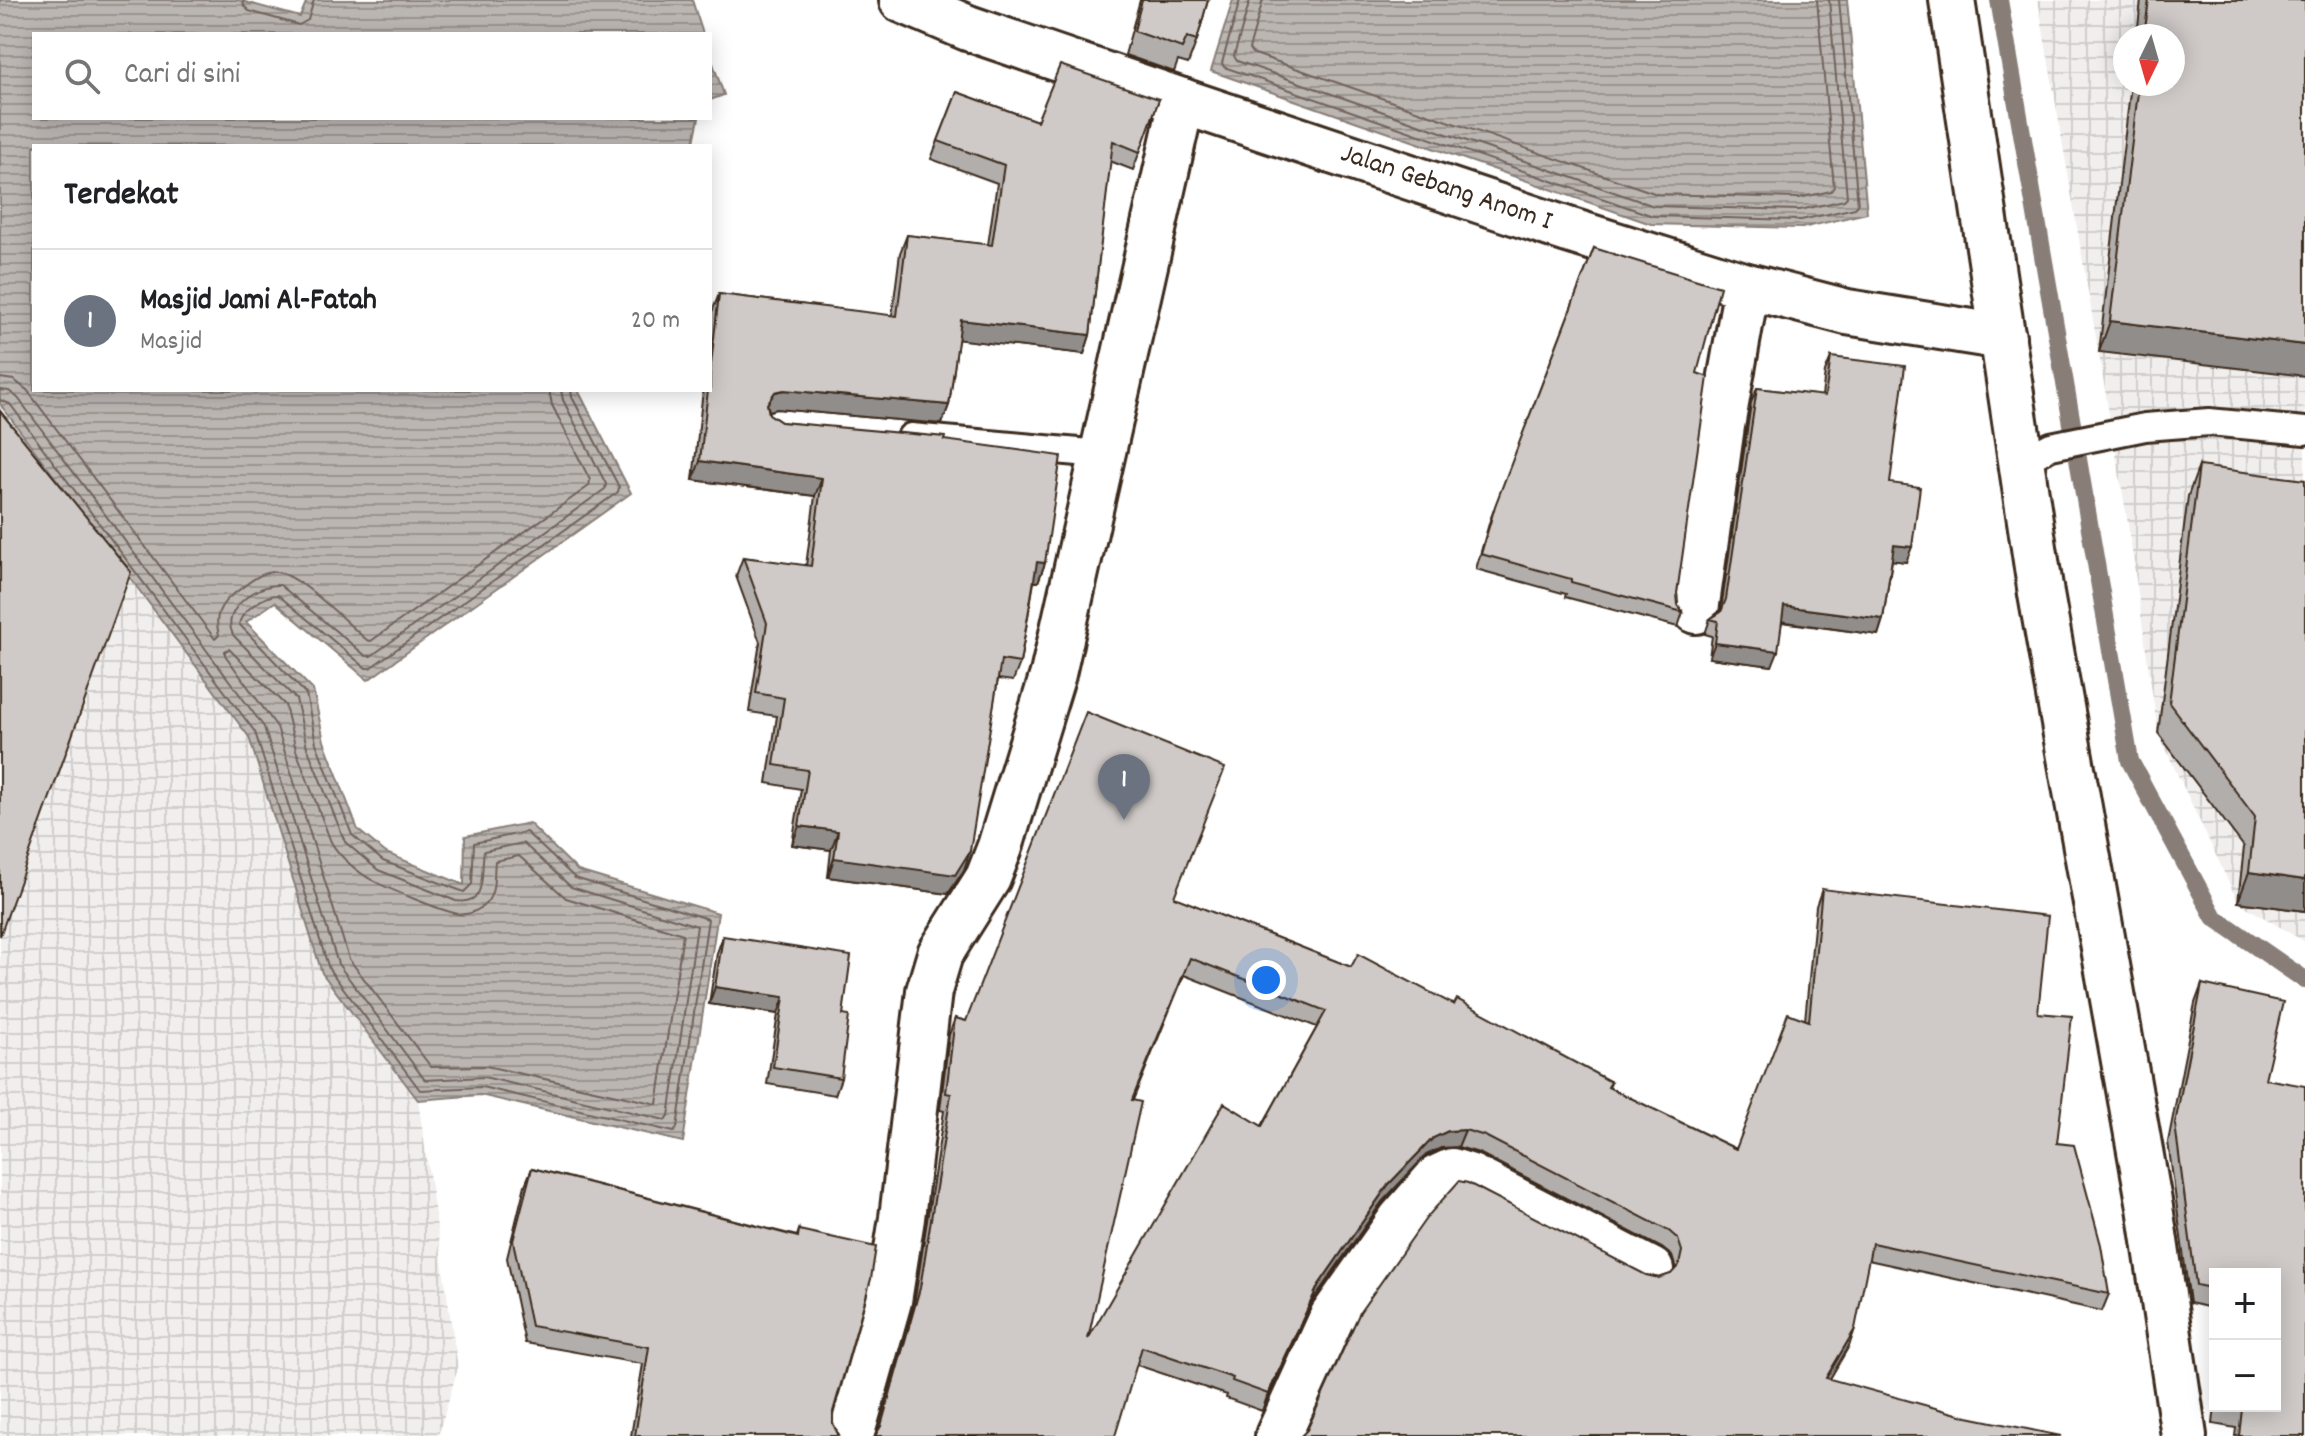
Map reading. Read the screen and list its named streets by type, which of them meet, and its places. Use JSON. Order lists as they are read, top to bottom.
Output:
{
  "streets": {
    "street": ["Jalan Gebang Anom I"]
  },
  "north": "bottom",
  "page": {
    "search": "Cari di sini",
    "heading": "Terdekat",
    "list": [
      {
        "mark": "1",
        "name": "Masjid Jami Al-Fatah",
        "note": "Masjid",
        "value": "20 m"
      }
    ],
    "pins": "1",
    "map_buttons": ["+", "−"]
  }
}
